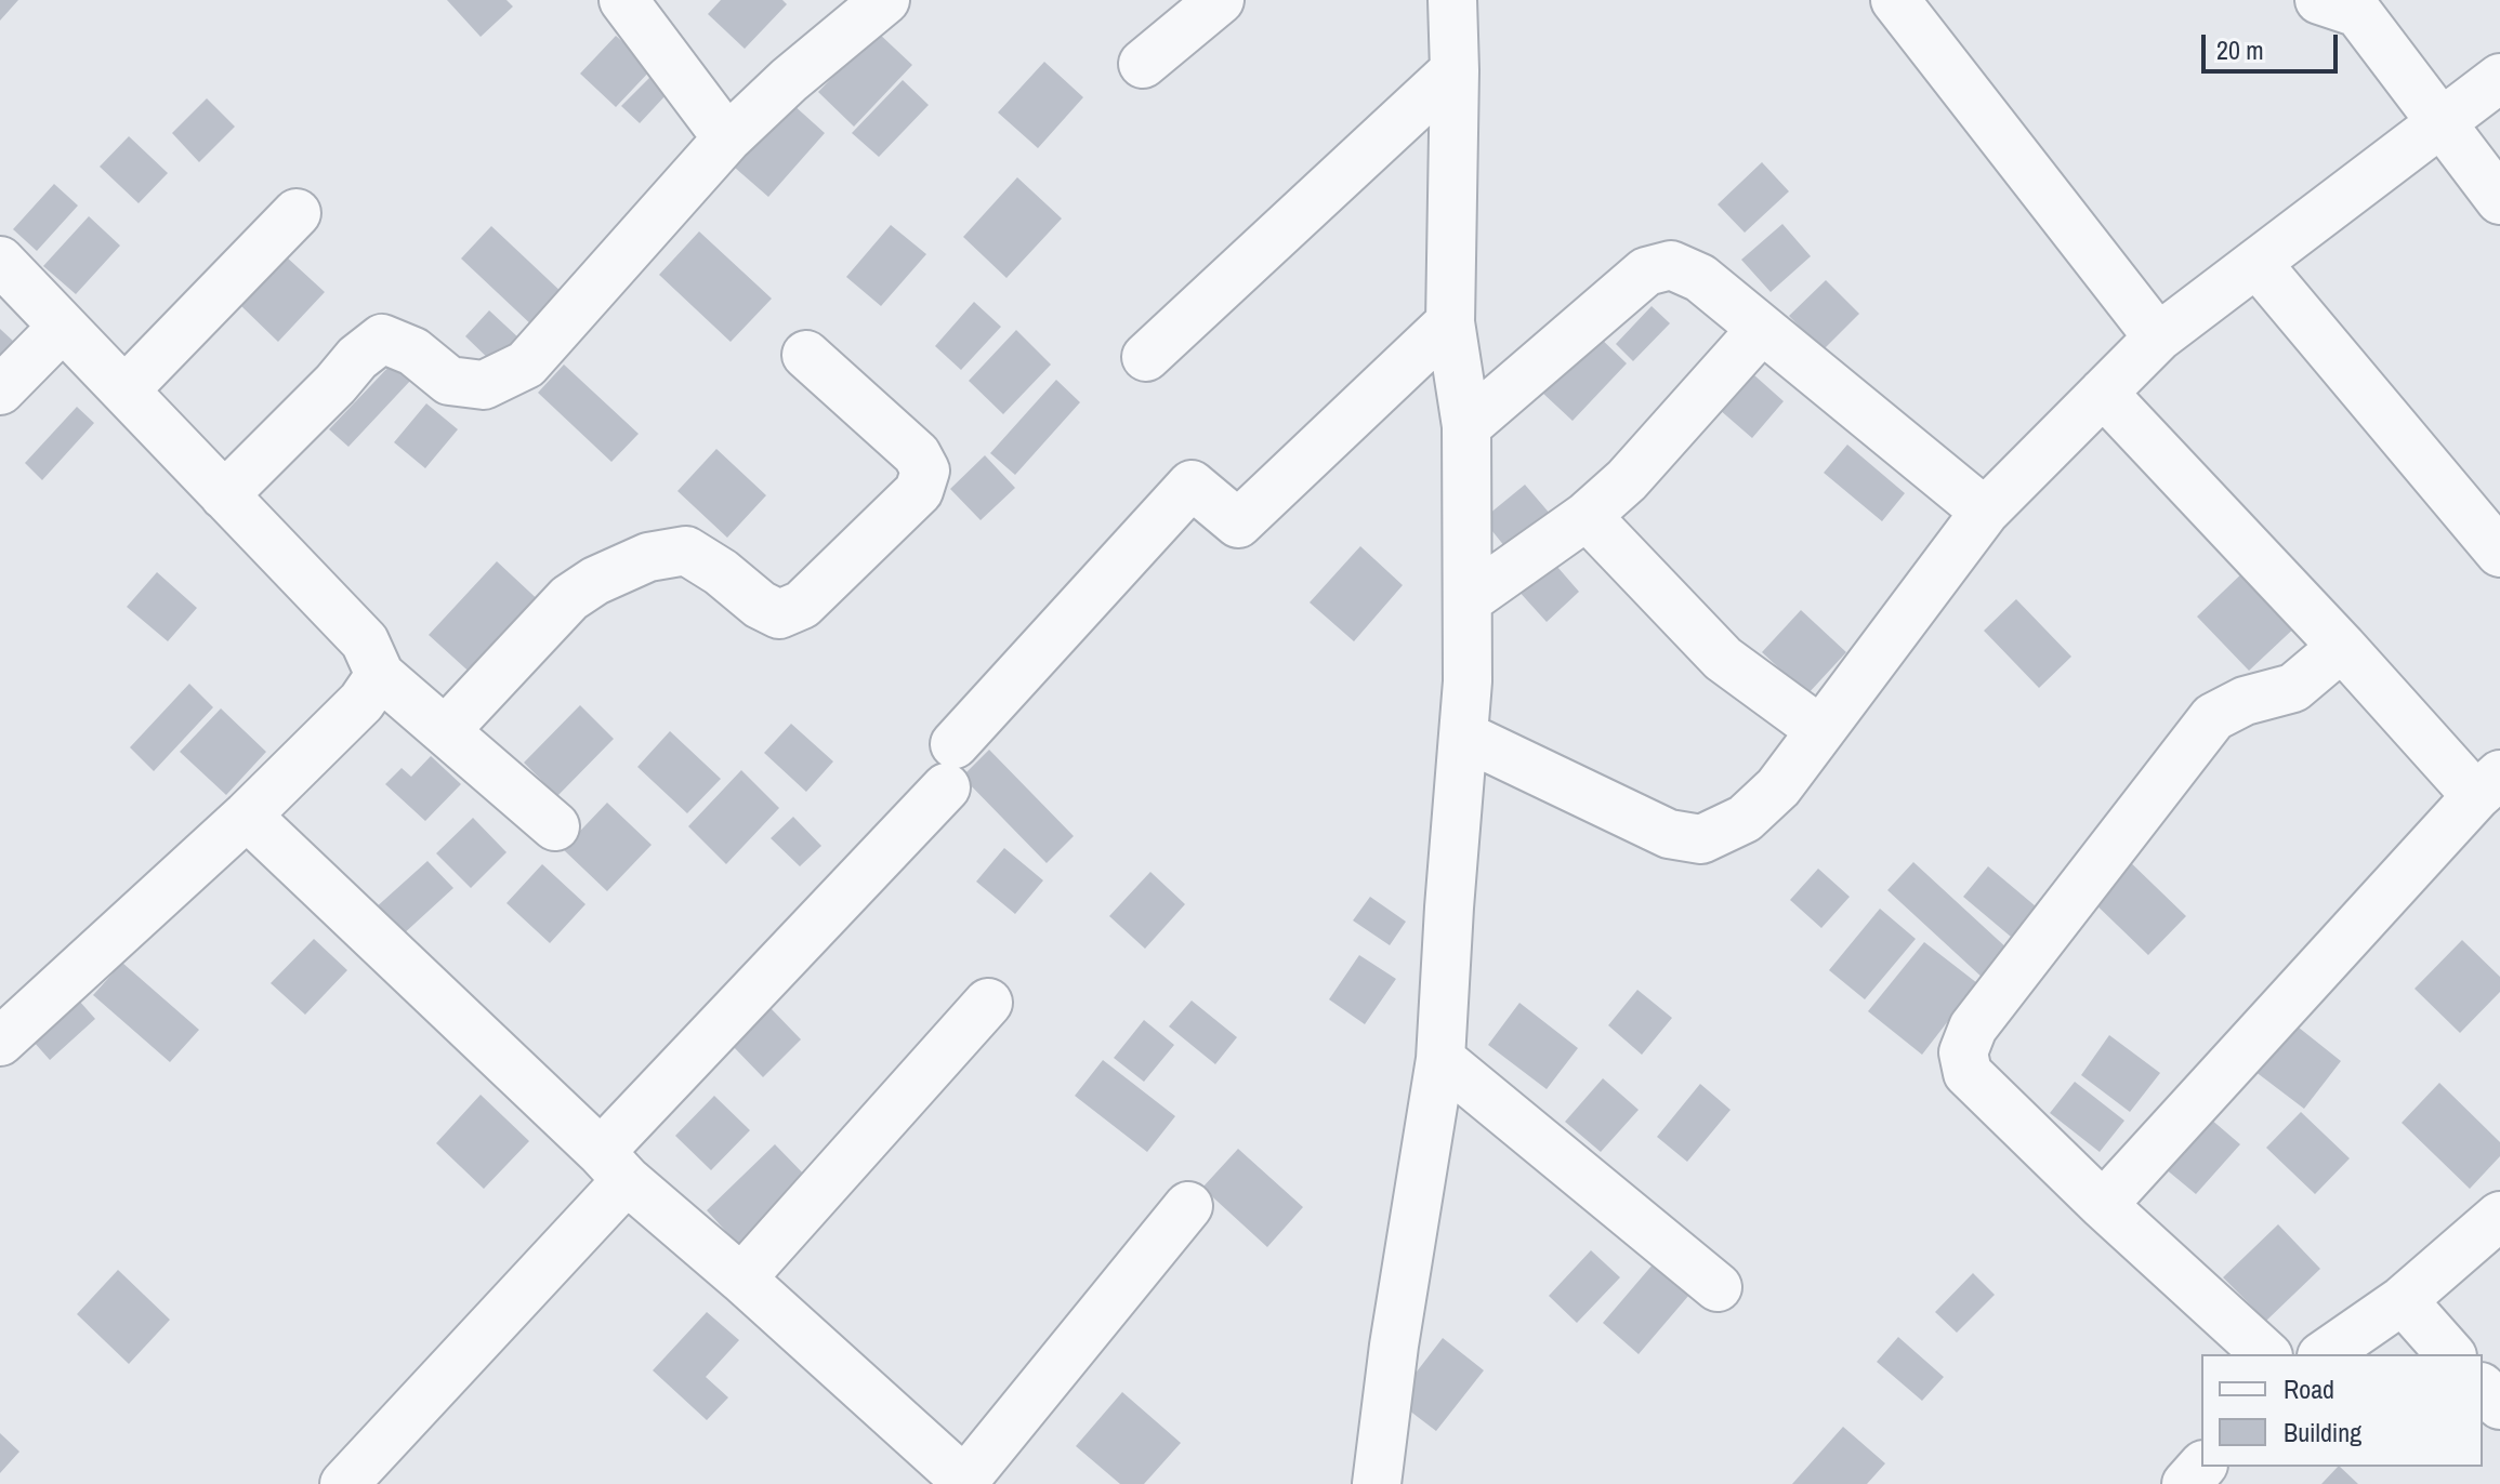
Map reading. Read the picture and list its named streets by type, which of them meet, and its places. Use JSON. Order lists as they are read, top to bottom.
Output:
{
  "legend": ["Road", "Building"],
  "scale_bar": "20 m"
}
